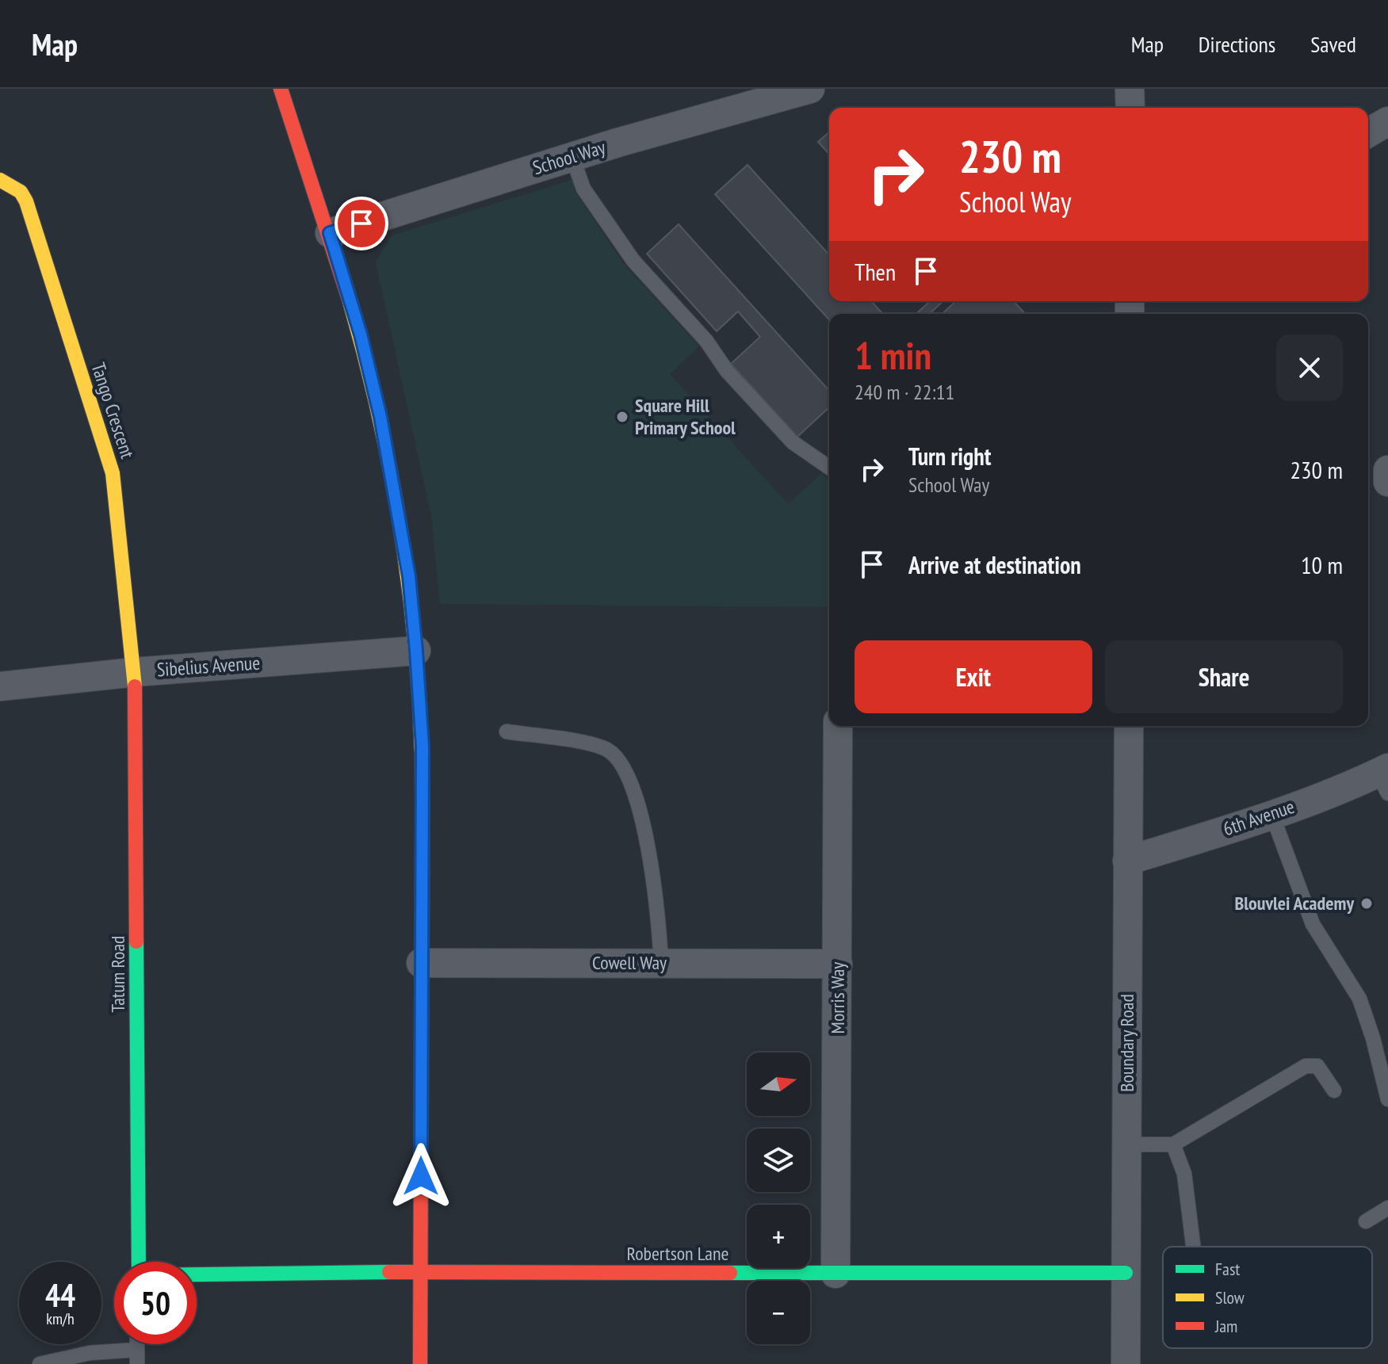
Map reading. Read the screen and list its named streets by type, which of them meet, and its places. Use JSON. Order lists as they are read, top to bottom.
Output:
{
  "streets": {
    "street": [
      "School Way",
      "Tango Crescent",
      "Sibelius Avenue",
      "6th Avenue",
      "Cowell Way",
      "Tatum Road",
      "Morris Way",
      "Boundary Road",
      "Robertson Lane"
    ]
  },
  "crossings": [
    ["Tango Crescent", "Sibelius Avenue"],
    ["Tango Crescent", "Tatum Road"],
    ["Sibelius Avenue", "Tatum Road"],
    ["6th Avenue", "Boundary Road"],
    ["Cowell Way", "Morris Way"],
    ["Tatum Road", "Robertson Lane"],
    ["Morris Way", "Robertson Lane"],
    ["Boundary Road", "Robertson Lane"]
  ],
  "places": ["Square Hill Primary School", "Blouvlei Academy"],
  "legend": ["Fast", "Slow", "Jam"],
  "north": "right",
  "page": {
    "header": "Map",
    "nav": ["Map", "Directions", "Saved"],
    "turn": ["230 m", "School Way"],
    "then": "Then",
    "heading": ["1 min", "240 m · 22:11"],
    "list": [
      {
        "name": "Turn right",
        "note": "School Way",
        "value": "230 m"
      },
      {
        "name": "Arrive at destination",
        "value": "10 m"
      }
    ],
    "buttons": ["Exit", "Share"],
    "map_buttons": ["+", "−"],
    "speed": "44 km/h",
    "limit": "50"
  }
}
